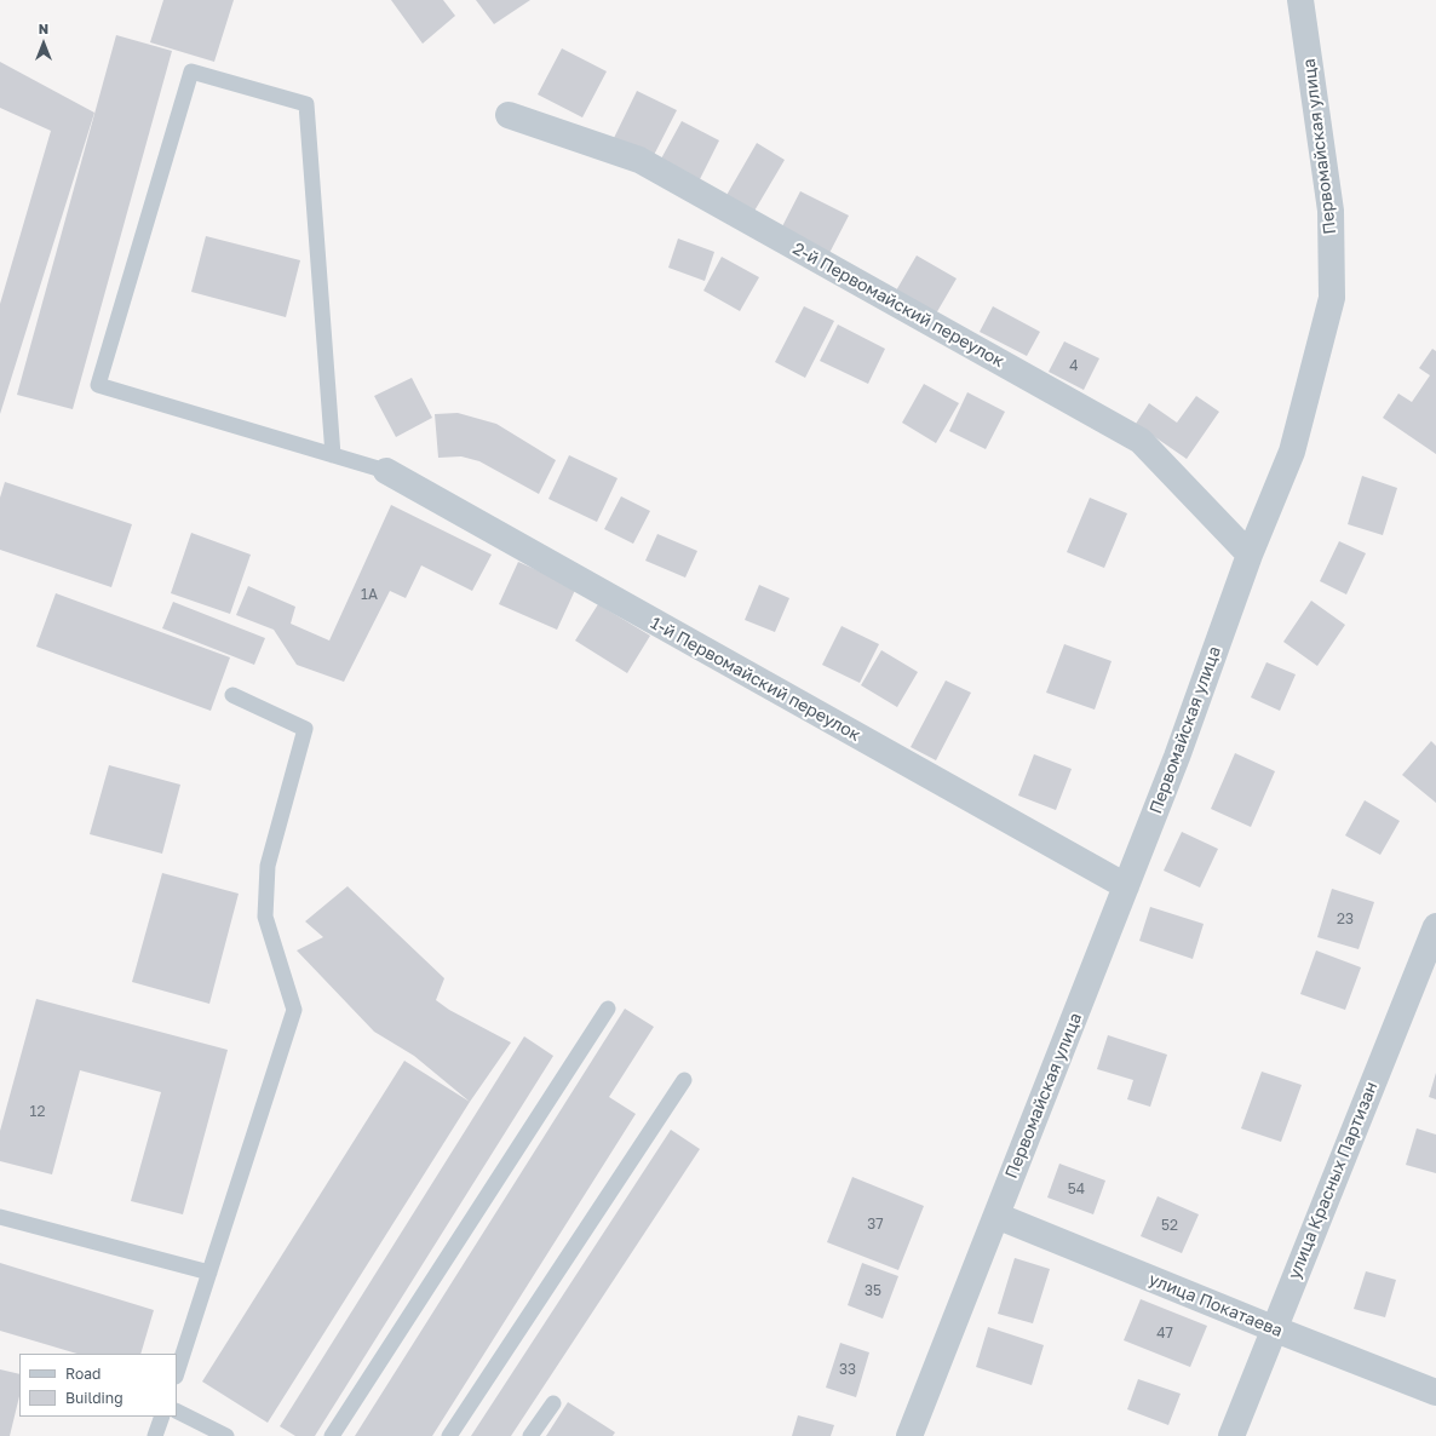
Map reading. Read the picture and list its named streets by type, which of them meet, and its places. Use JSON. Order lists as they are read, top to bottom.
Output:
{
  "streets": {
    "street": [
      "Первомайская улица",
      "2-й Первомайский переулок",
      "1-й Первомайский переулок",
      "улица Красных Партизан",
      "улица Покатаева"
    ]
  },
  "crossings": [
    ["Первомайская улица", "2-й Первомайский переулок"],
    ["Первомайская улица", "1-й Первомайский переулок"],
    ["Первомайская улица", "улица Покатаева"],
    ["улица Красных Партизан", "улица Покатаева"]
  ],
  "house_numbers": [
    "4",
    "1А",
    "23",
    "12",
    "54",
    "37",
    "52",
    "35",
    "47",
    "33"
  ],
  "legend": ["Road", "Building"],
  "north": "top"
}
